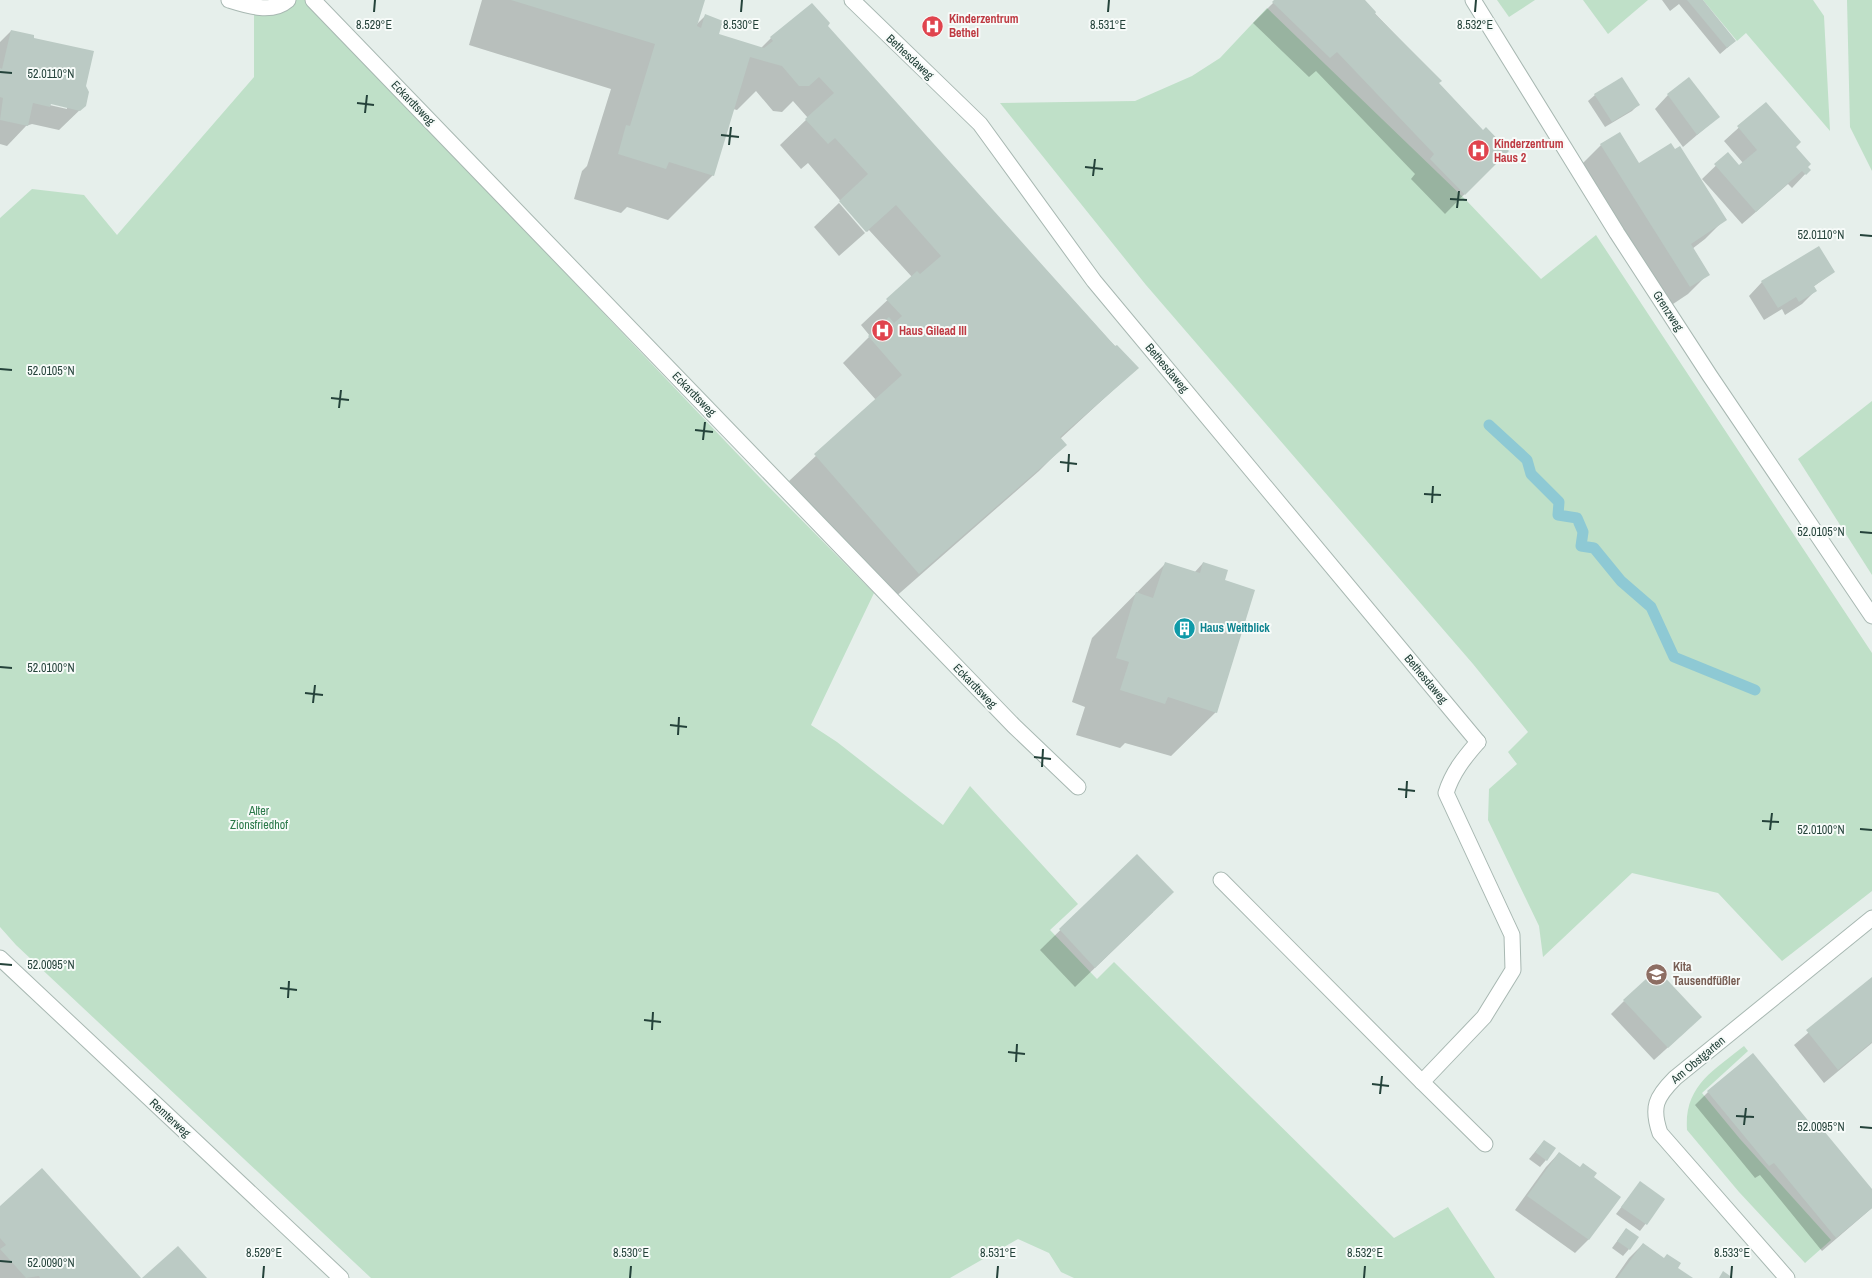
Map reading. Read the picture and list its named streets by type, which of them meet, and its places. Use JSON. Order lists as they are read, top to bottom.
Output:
{
  "streets": {
    "street": [
      "Bethesdaweg",
      "Eckardtsweg",
      "Grenzweg",
      "Am Obstgarten",
      "Remterweg"
    ]
  },
  "parks": ["Alter Zionsfriedhof"],
  "places": {
    "hospital": ["Kinderzentrum Bethel", "Kinderzentrum Haus 2", "Haus Gilead III"],
    "building": ["Haus Weitblick"],
    "school or university": ["Kita Tausendfüßler"]
  },
  "coordinates": [
    "8.529°E",
    "8.530°E",
    "8.531°E",
    "8.532°E",
    "52.0110°N",
    "52.0105°N",
    "52.0100°N",
    "52.0095°N",
    "8.533°E",
    "52.0090°N"
  ]
}
